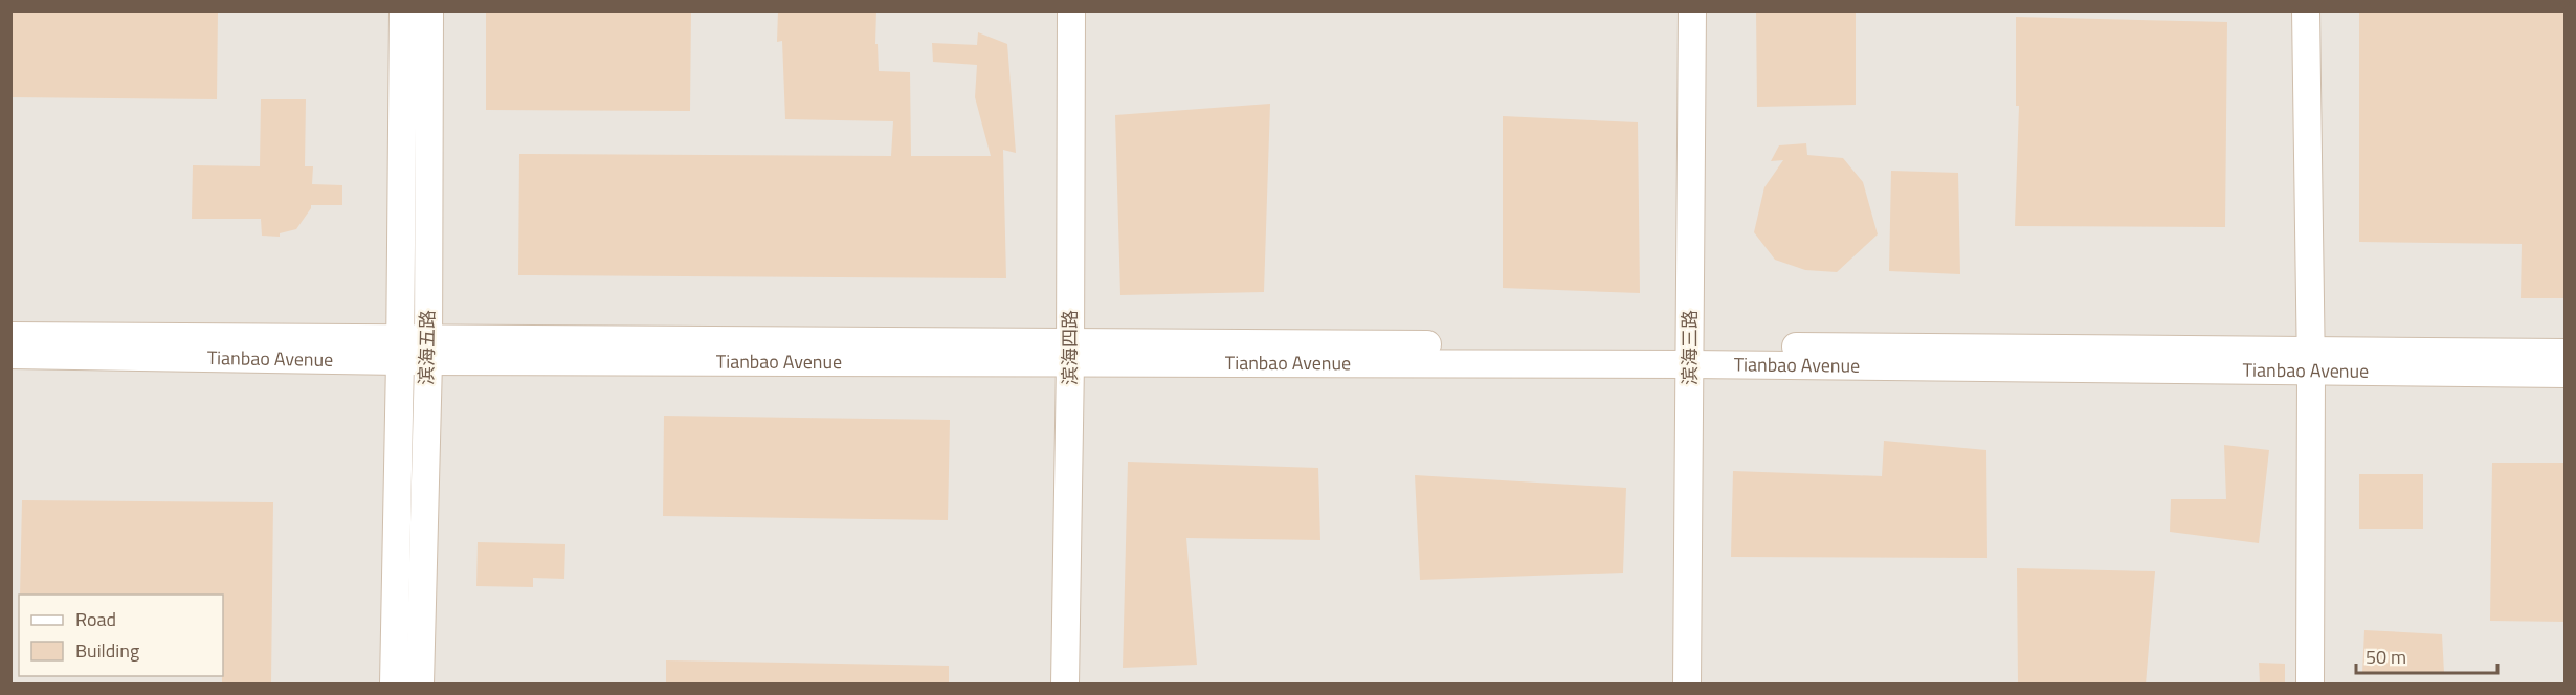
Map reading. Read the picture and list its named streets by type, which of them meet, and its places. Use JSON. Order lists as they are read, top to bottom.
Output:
{
  "streets": {
    "street": [
      "滨海五路",
      "滨海四路",
      "滨海三路",
      "Tianbao Avenue"
    ]
  },
  "crossings": [
    ["滨海五路", "Tianbao Avenue"],
    ["滨海四路", "Tianbao Avenue"],
    ["滨海三路", "Tianbao Avenue"]
  ],
  "legend": ["Road", "Building"],
  "scale_bar": "50 m"
}
